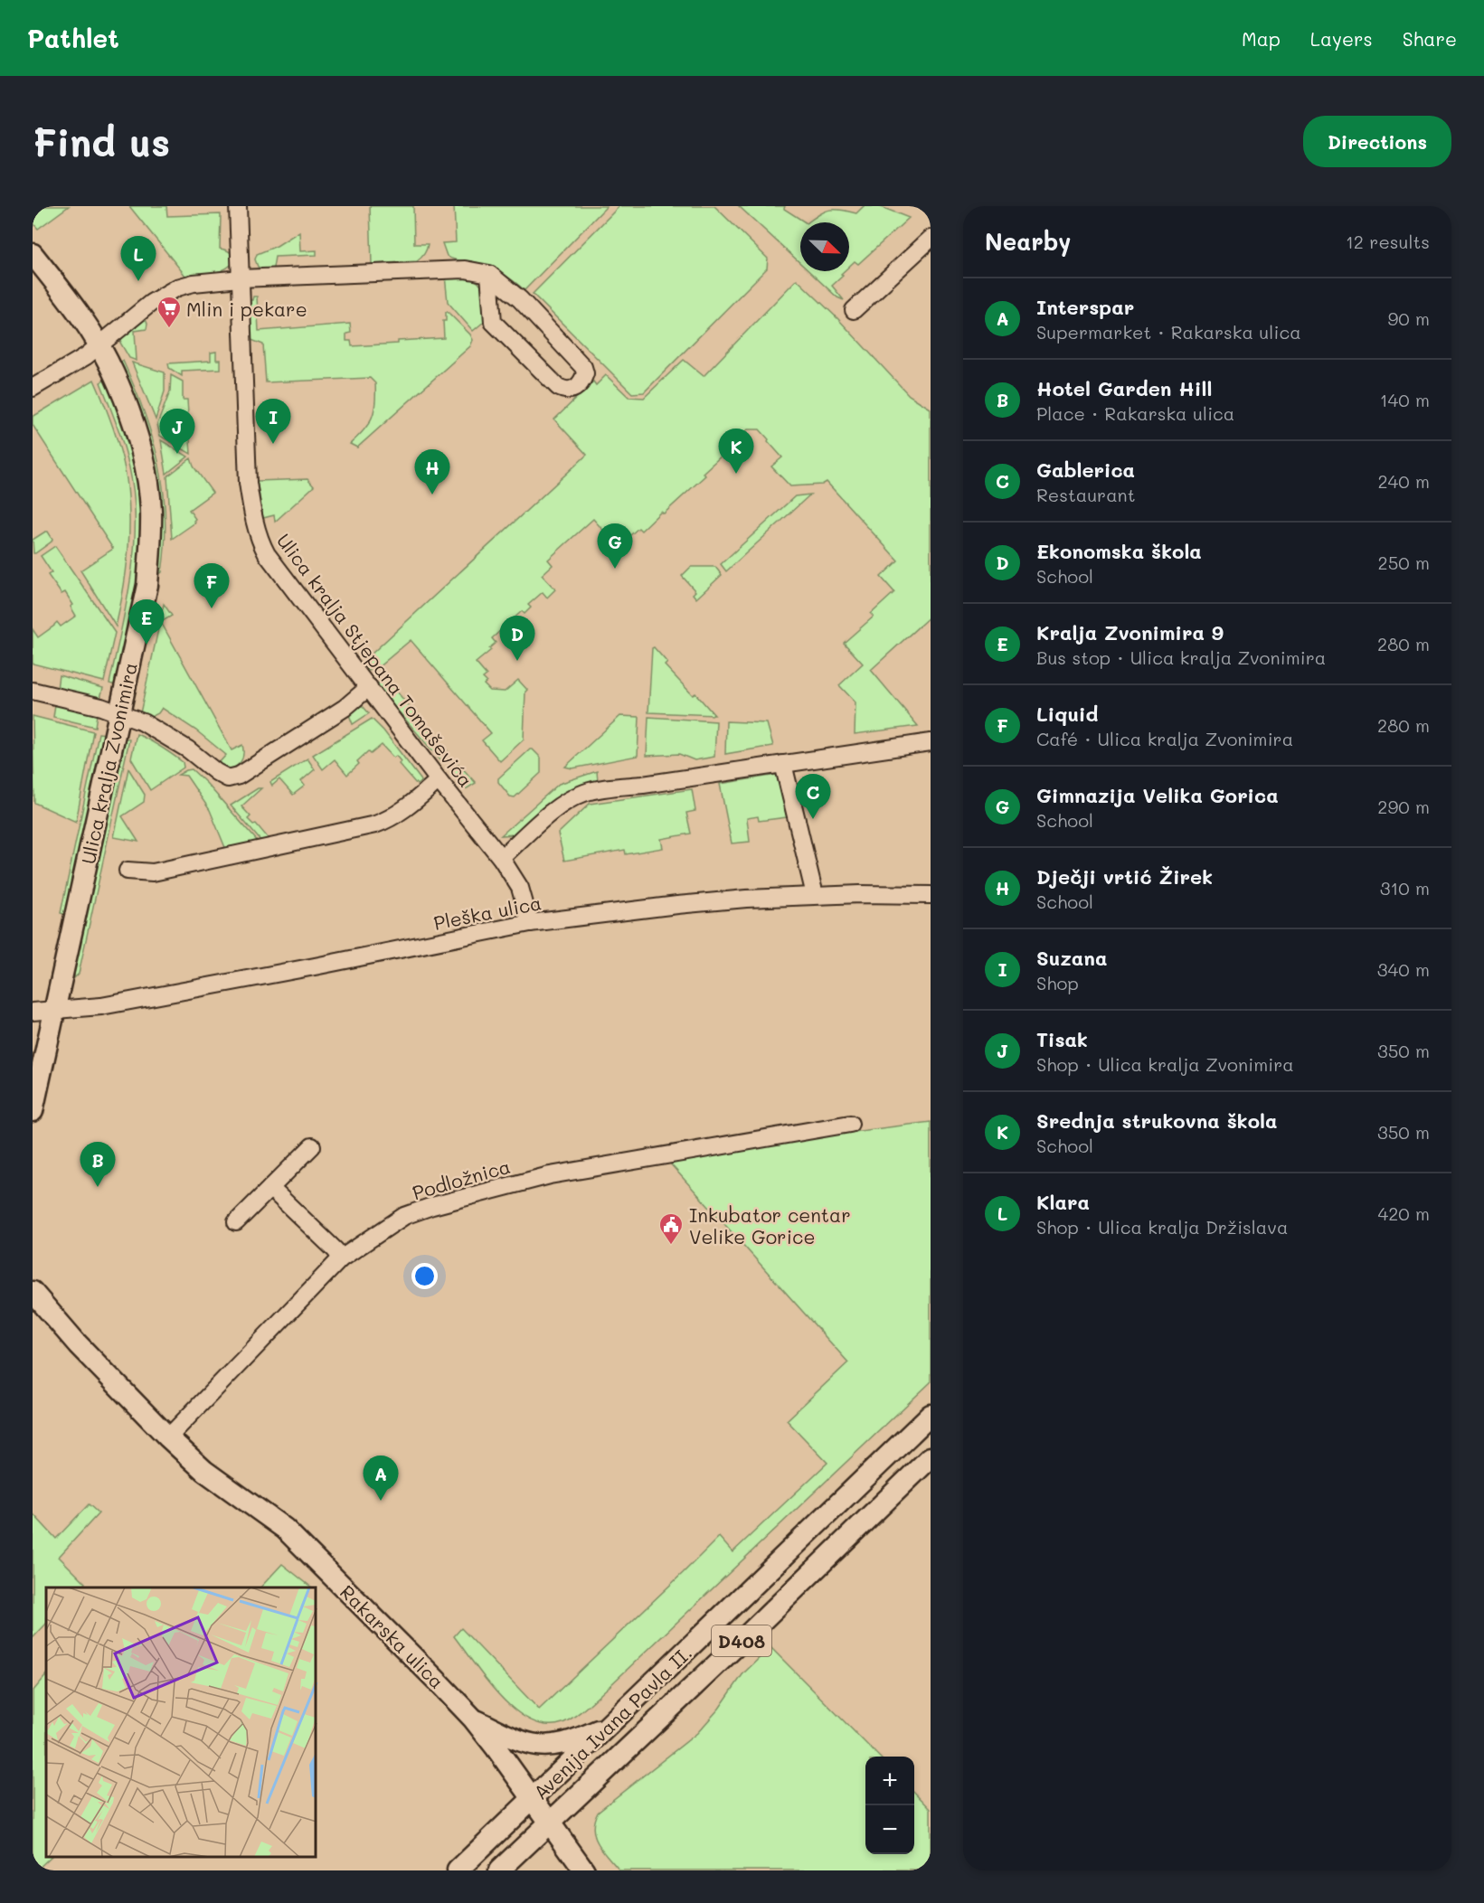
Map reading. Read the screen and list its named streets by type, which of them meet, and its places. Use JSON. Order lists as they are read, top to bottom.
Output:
{
  "streets": {
    "main road": [
      "Ulica kralja Zvonimira",
      "Rakarska ulica",
      "D408",
      "Avenija Ivana Pavla II."
    ],
    "street": ["Ulica kralja Stjepana Tomaševića", "Pleška ulica", "Podložnica"]
  },
  "crossings": [
    ["Ulica kralja Stjepana Tomaševića", "Pleška ulica"],
    ["Ulica kralja Zvonimira", "Pleška ulica"],
    ["Podložnica", "Rakarska ulica"],
    ["Rakarska ulica", "Avenija Ivana Pavla II."]
  ],
  "places": {
    "supermarket": ["Mlin i pekare"],
    "public building": ["Inkubator centar Velike Gorice"]
  },
  "north": "bottom right",
  "page": {
    "header": "Pathlet",
    "nav": ["Map", "Layers", "Share"],
    "buttons": "Directions",
    "title": "Find us",
    "heading": ["Nearby", "12 results"],
    "pins": [
      "L",
      "I",
      "J",
      "K",
      "H",
      "G",
      "F",
      "E",
      "D",
      "C",
      "B",
      "A"
    ],
    "list": [
      {
        "mark": "A",
        "name": "Interspar",
        "note": "Supermarket · Rakarska ulica",
        "value": "90 m"
      },
      {
        "mark": "B",
        "name": "Hotel Garden Hill",
        "note": "Place · Rakarska ulica",
        "value": "140 m"
      },
      {
        "mark": "C",
        "name": "Gablerica",
        "note": "Restaurant",
        "value": "240 m"
      },
      {
        "mark": "D",
        "name": "Ekonomska škola",
        "note": "School",
        "value": "250 m"
      },
      {
        "mark": "E",
        "name": "Kralja Zvonimira 9",
        "note": "Bus stop · Ulica kralja Zvonimira",
        "value": "280 m"
      },
      {
        "mark": "F",
        "name": "Liquid",
        "note": "Café · Ulica kralja Zvonimira",
        "value": "280 m"
      },
      {
        "mark": "G",
        "name": "Gimnazija Velika Gorica",
        "note": "School",
        "value": "290 m"
      },
      {
        "mark": "H",
        "name": "Dječji vrtić Žirek",
        "note": "School",
        "value": "310 m"
      },
      {
        "mark": "I",
        "name": "Suzana",
        "note": "Shop",
        "value": "340 m"
      },
      {
        "mark": "J",
        "name": "Tisak",
        "note": "Shop · Ulica kralja Zvonimira",
        "value": "350 m"
      },
      {
        "mark": "K",
        "name": "Srednja strukovna škola",
        "note": "School",
        "value": "350 m"
      },
      {
        "mark": "L",
        "name": "Klara",
        "note": "Shop · Ulica kralja Držislava",
        "value": "420 m"
      }
    ],
    "map_buttons": ["+", "−"]
  }
}
